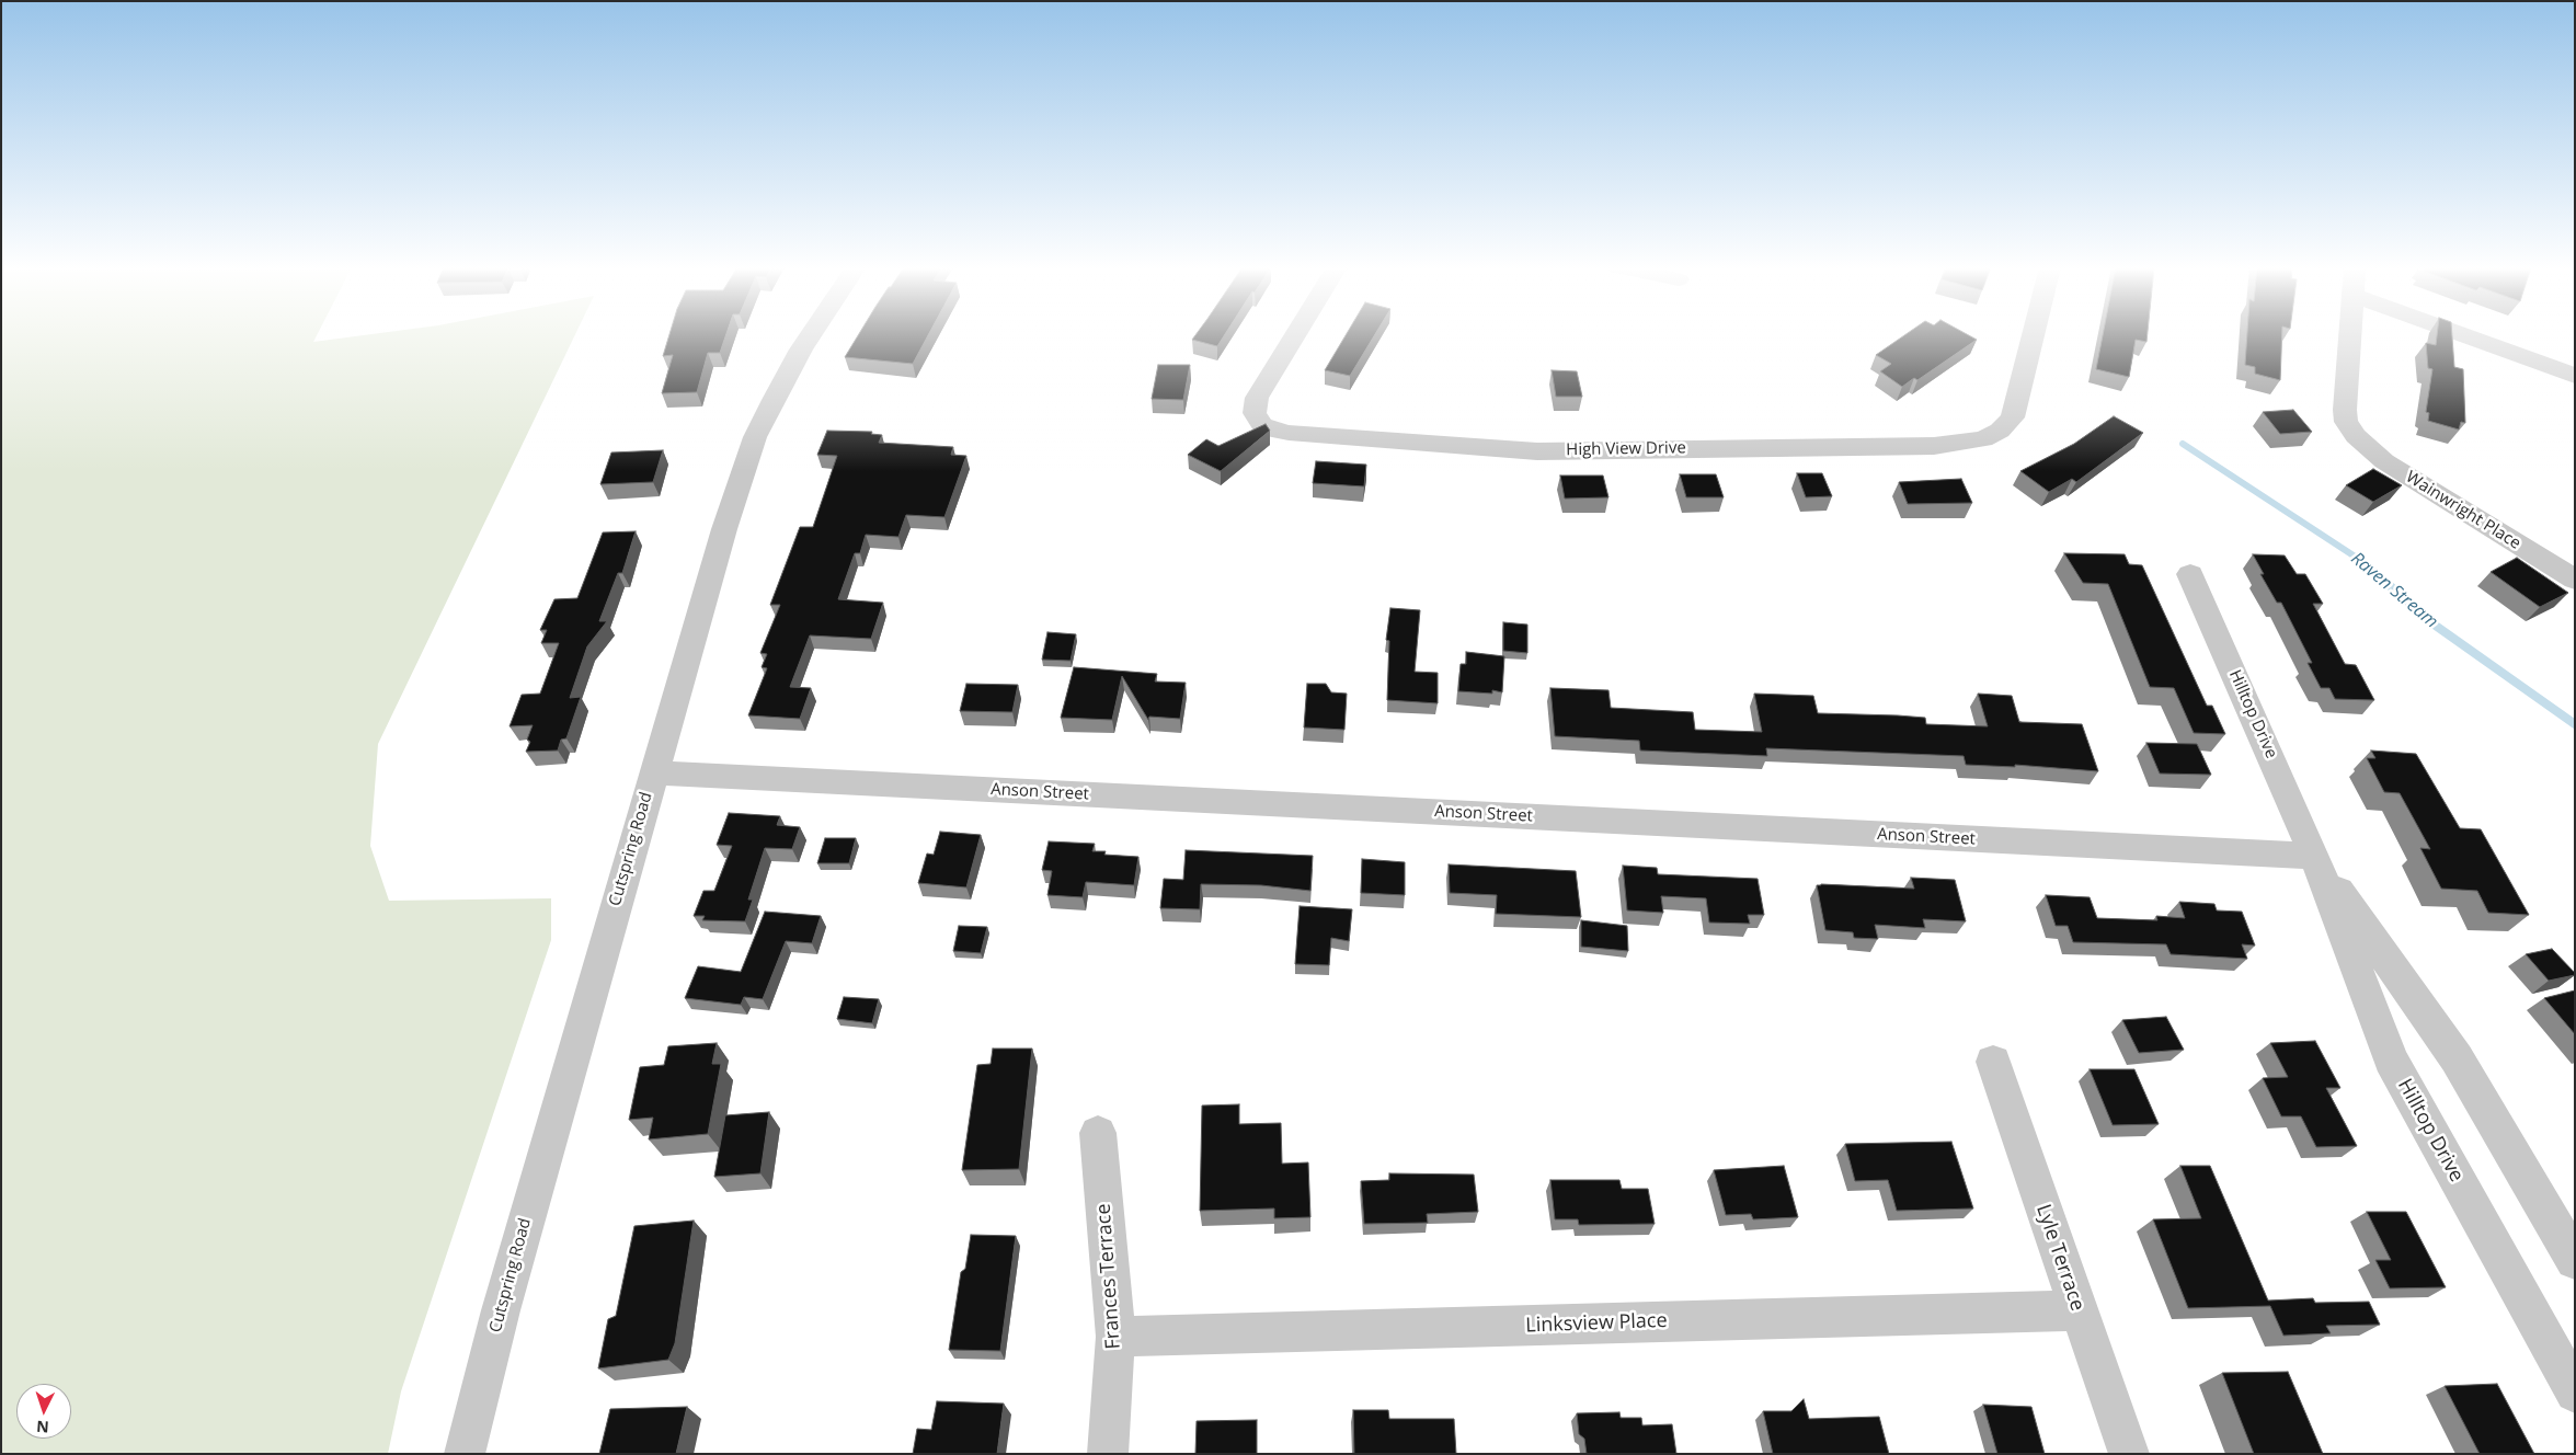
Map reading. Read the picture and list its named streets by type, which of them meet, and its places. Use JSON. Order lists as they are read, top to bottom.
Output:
{
  "streets": {
    "street": [
      "High View Drive",
      "Wainwright Place",
      "Hilltop Drive",
      "Anson Street",
      "Cutspring Road",
      "Lyle Terrace",
      "Frances Terrace",
      "Linksview Place"
    ]
  },
  "crossings": [
    ["Hilltop Drive", "Anson Street"],
    ["Anson Street", "Cutspring Road"],
    ["Lyle Terrace", "Linksview Place"],
    ["Frances Terrace", "Linksview Place"]
  ],
  "water": ["Raven Stream"],
  "north": "bottom"
}
